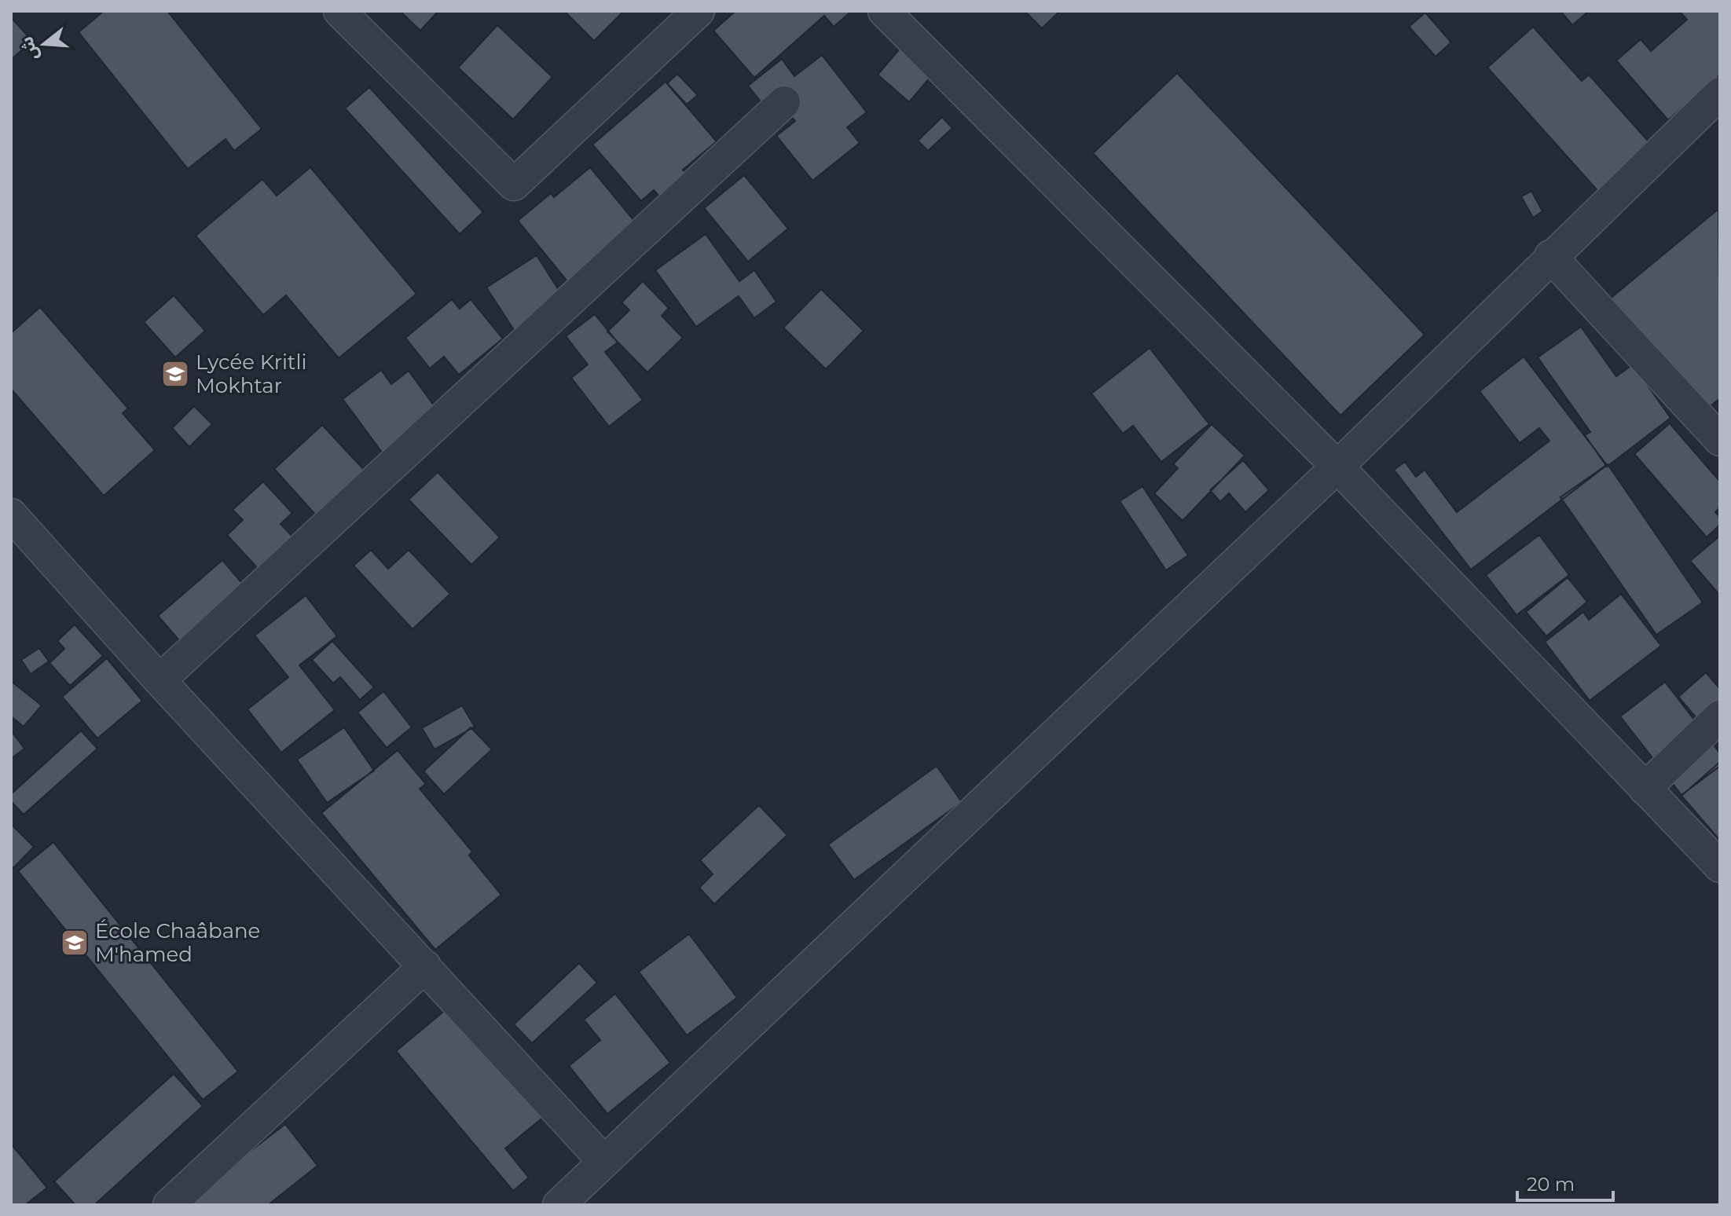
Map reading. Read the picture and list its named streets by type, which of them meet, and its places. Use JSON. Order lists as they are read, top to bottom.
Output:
{
  "places": {
    "school or university": ["Lycée Kritli Mokhtar", "École Chaâbane M'hamed"]
  },
  "scale_bar": "20 m",
  "north": "left"
}
